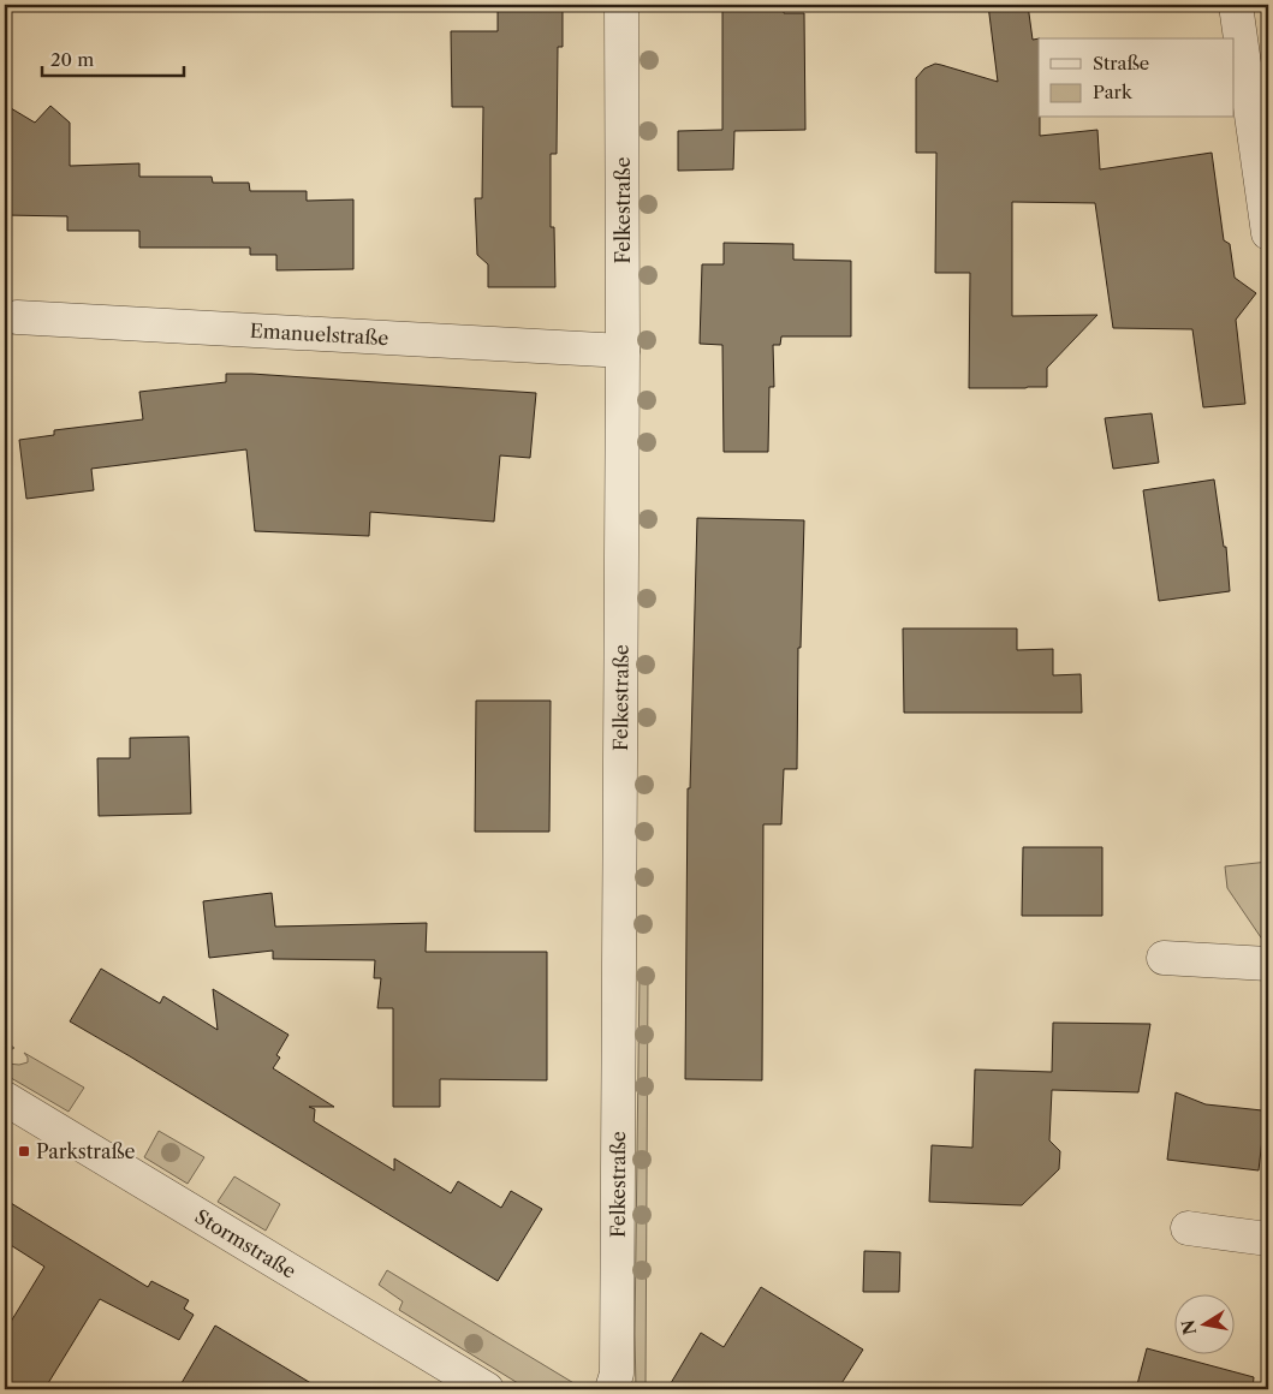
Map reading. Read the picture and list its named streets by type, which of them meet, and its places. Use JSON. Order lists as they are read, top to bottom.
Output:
{
  "streets": {
    "street": ["Felkestraße", "Emanuelstraße", "Stormstraße"]
  },
  "crossings": [
    ["Felkestraße", "Emanuelstraße"]
  ],
  "places": {
    "transit": ["Parkstraße"]
  },
  "legend": ["Straße", "Park"],
  "scale_bar": "20 m",
  "north": "left"
}
